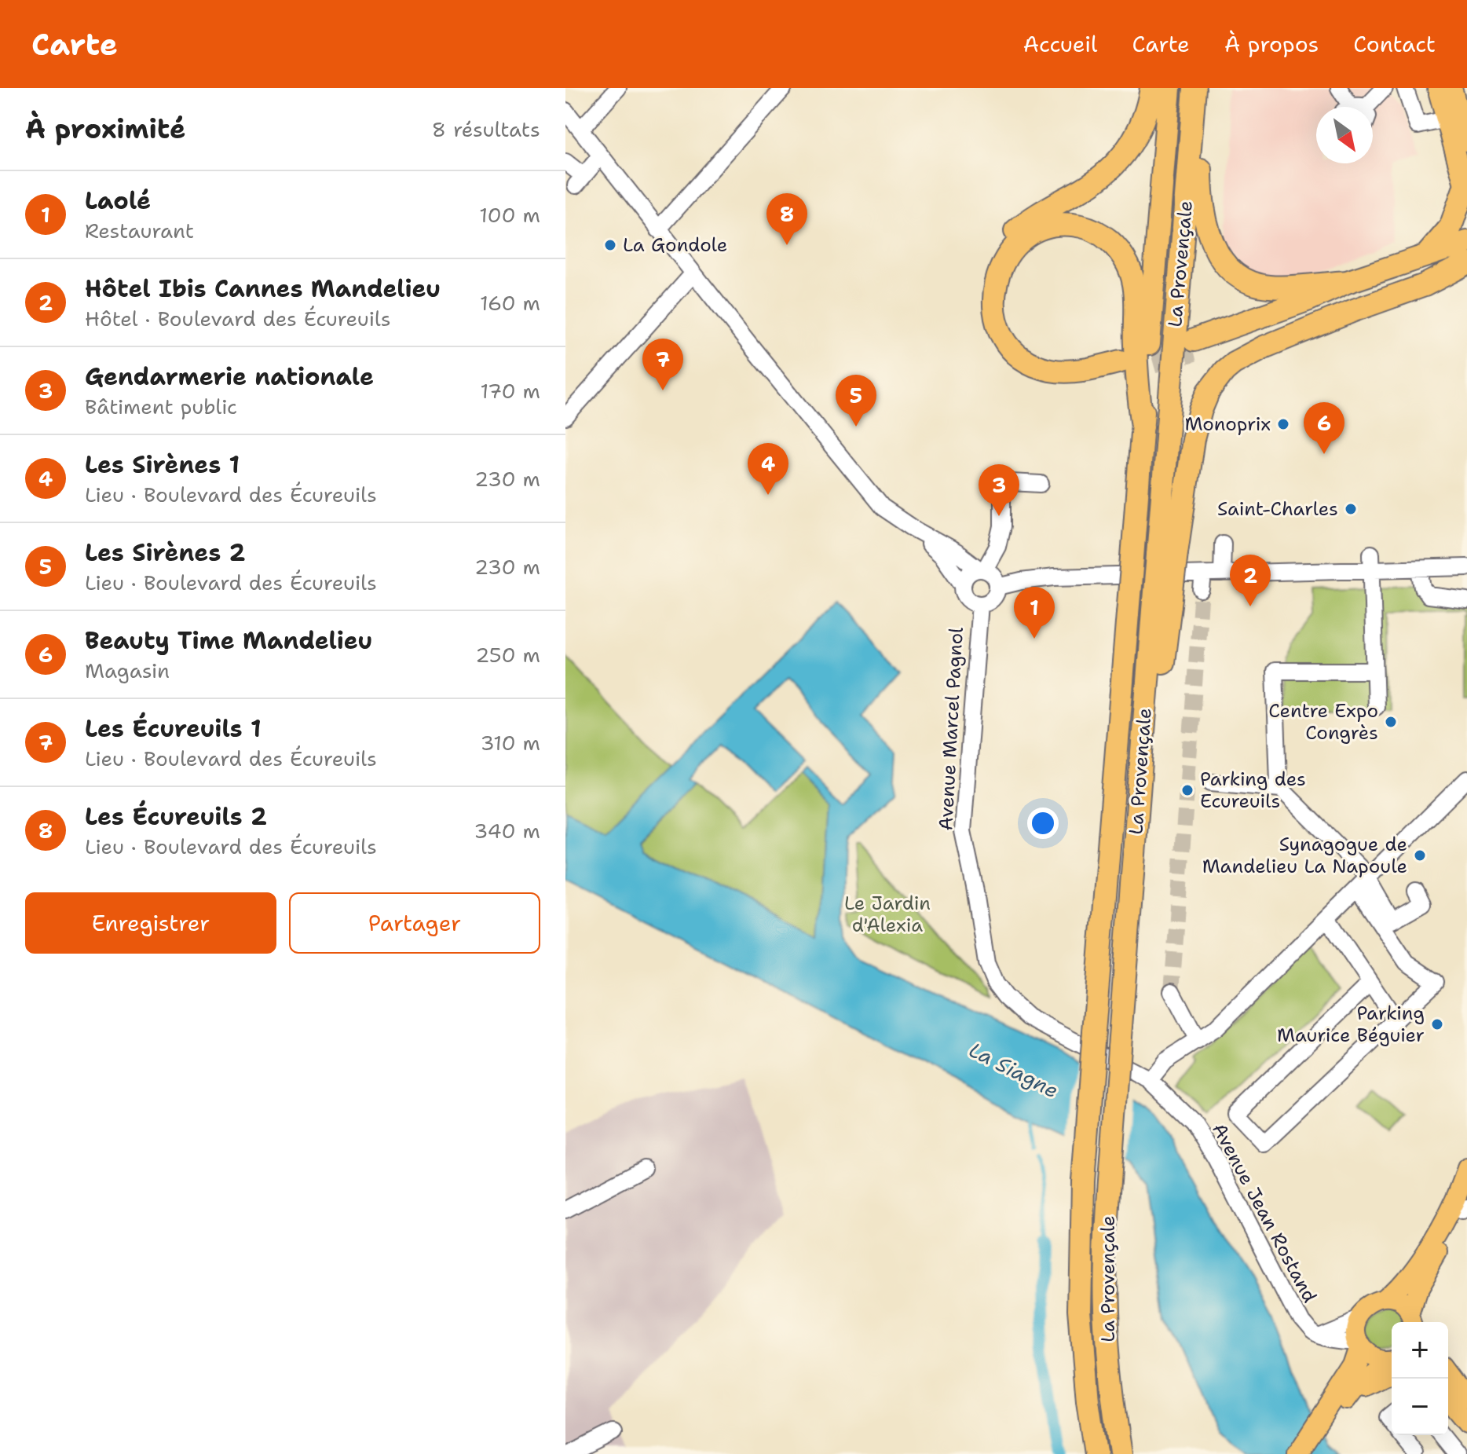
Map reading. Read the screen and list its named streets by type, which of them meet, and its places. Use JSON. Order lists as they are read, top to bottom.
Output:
{
  "streets": {
    "highway": ["La Provençale"],
    "street": ["Avenue Marcel Pagnol", "Avenue Jean Rostand"]
  },
  "crossings": [
    ["Avenue Marcel Pagnol", "Avenue Jean Rostand"]
  ],
  "water": ["La Siagne"],
  "parks": ["Le Jardin d'Alexia"],
  "places": [
    "La Gondole",
    "Monoprix",
    "Saint-Charles",
    "Centre Expo Congrès",
    "Parking des Ecureuils",
    "Synagogue de Mandelieu La Napoule",
    "Parking Maurice Béguier"
  ],
  "north": "bottom right",
  "page": {
    "header": "Carte",
    "nav": [
      "Accueil",
      "Carte",
      "À propos",
      "Contact"
    ],
    "heading": ["À proximité", "8 résultats"],
    "list": [
      {
        "mark": "1",
        "name": "Laolé",
        "note": "Restaurant",
        "value": "100 m"
      },
      {
        "mark": "2",
        "name": "Hôtel Ibis Cannes Mandelieu",
        "note": "Hôtel · Boulevard des Écureuils",
        "value": "160 m"
      },
      {
        "mark": "3",
        "name": "Gendarmerie nationale",
        "note": "Bâtiment public",
        "value": "170 m"
      },
      {
        "mark": "4",
        "name": "Les Sirènes 1",
        "note": "Lieu · Boulevard des Écureuils",
        "value": "230 m"
      },
      {
        "mark": "5",
        "name": "Les Sirènes 2",
        "note": "Lieu · Boulevard des Écureuils",
        "value": "230 m"
      },
      {
        "mark": "6",
        "name": "Beauty Time Mandelieu",
        "note": "Magasin",
        "value": "250 m"
      },
      {
        "mark": "7",
        "name": "Les Écureuils 1",
        "note": "Lieu · Boulevard des Écureuils",
        "value": "310 m"
      },
      {
        "mark": "8",
        "name": "Les Écureuils 2",
        "note": "Lieu · Boulevard des Écureuils",
        "value": "340 m"
      }
    ],
    "pins": [
      "8",
      "7",
      "5",
      "6",
      "4",
      "3",
      "2",
      "1"
    ],
    "buttons": ["Enregistrer", "Partager"],
    "map_buttons": ["+", "−"]
  }
}
